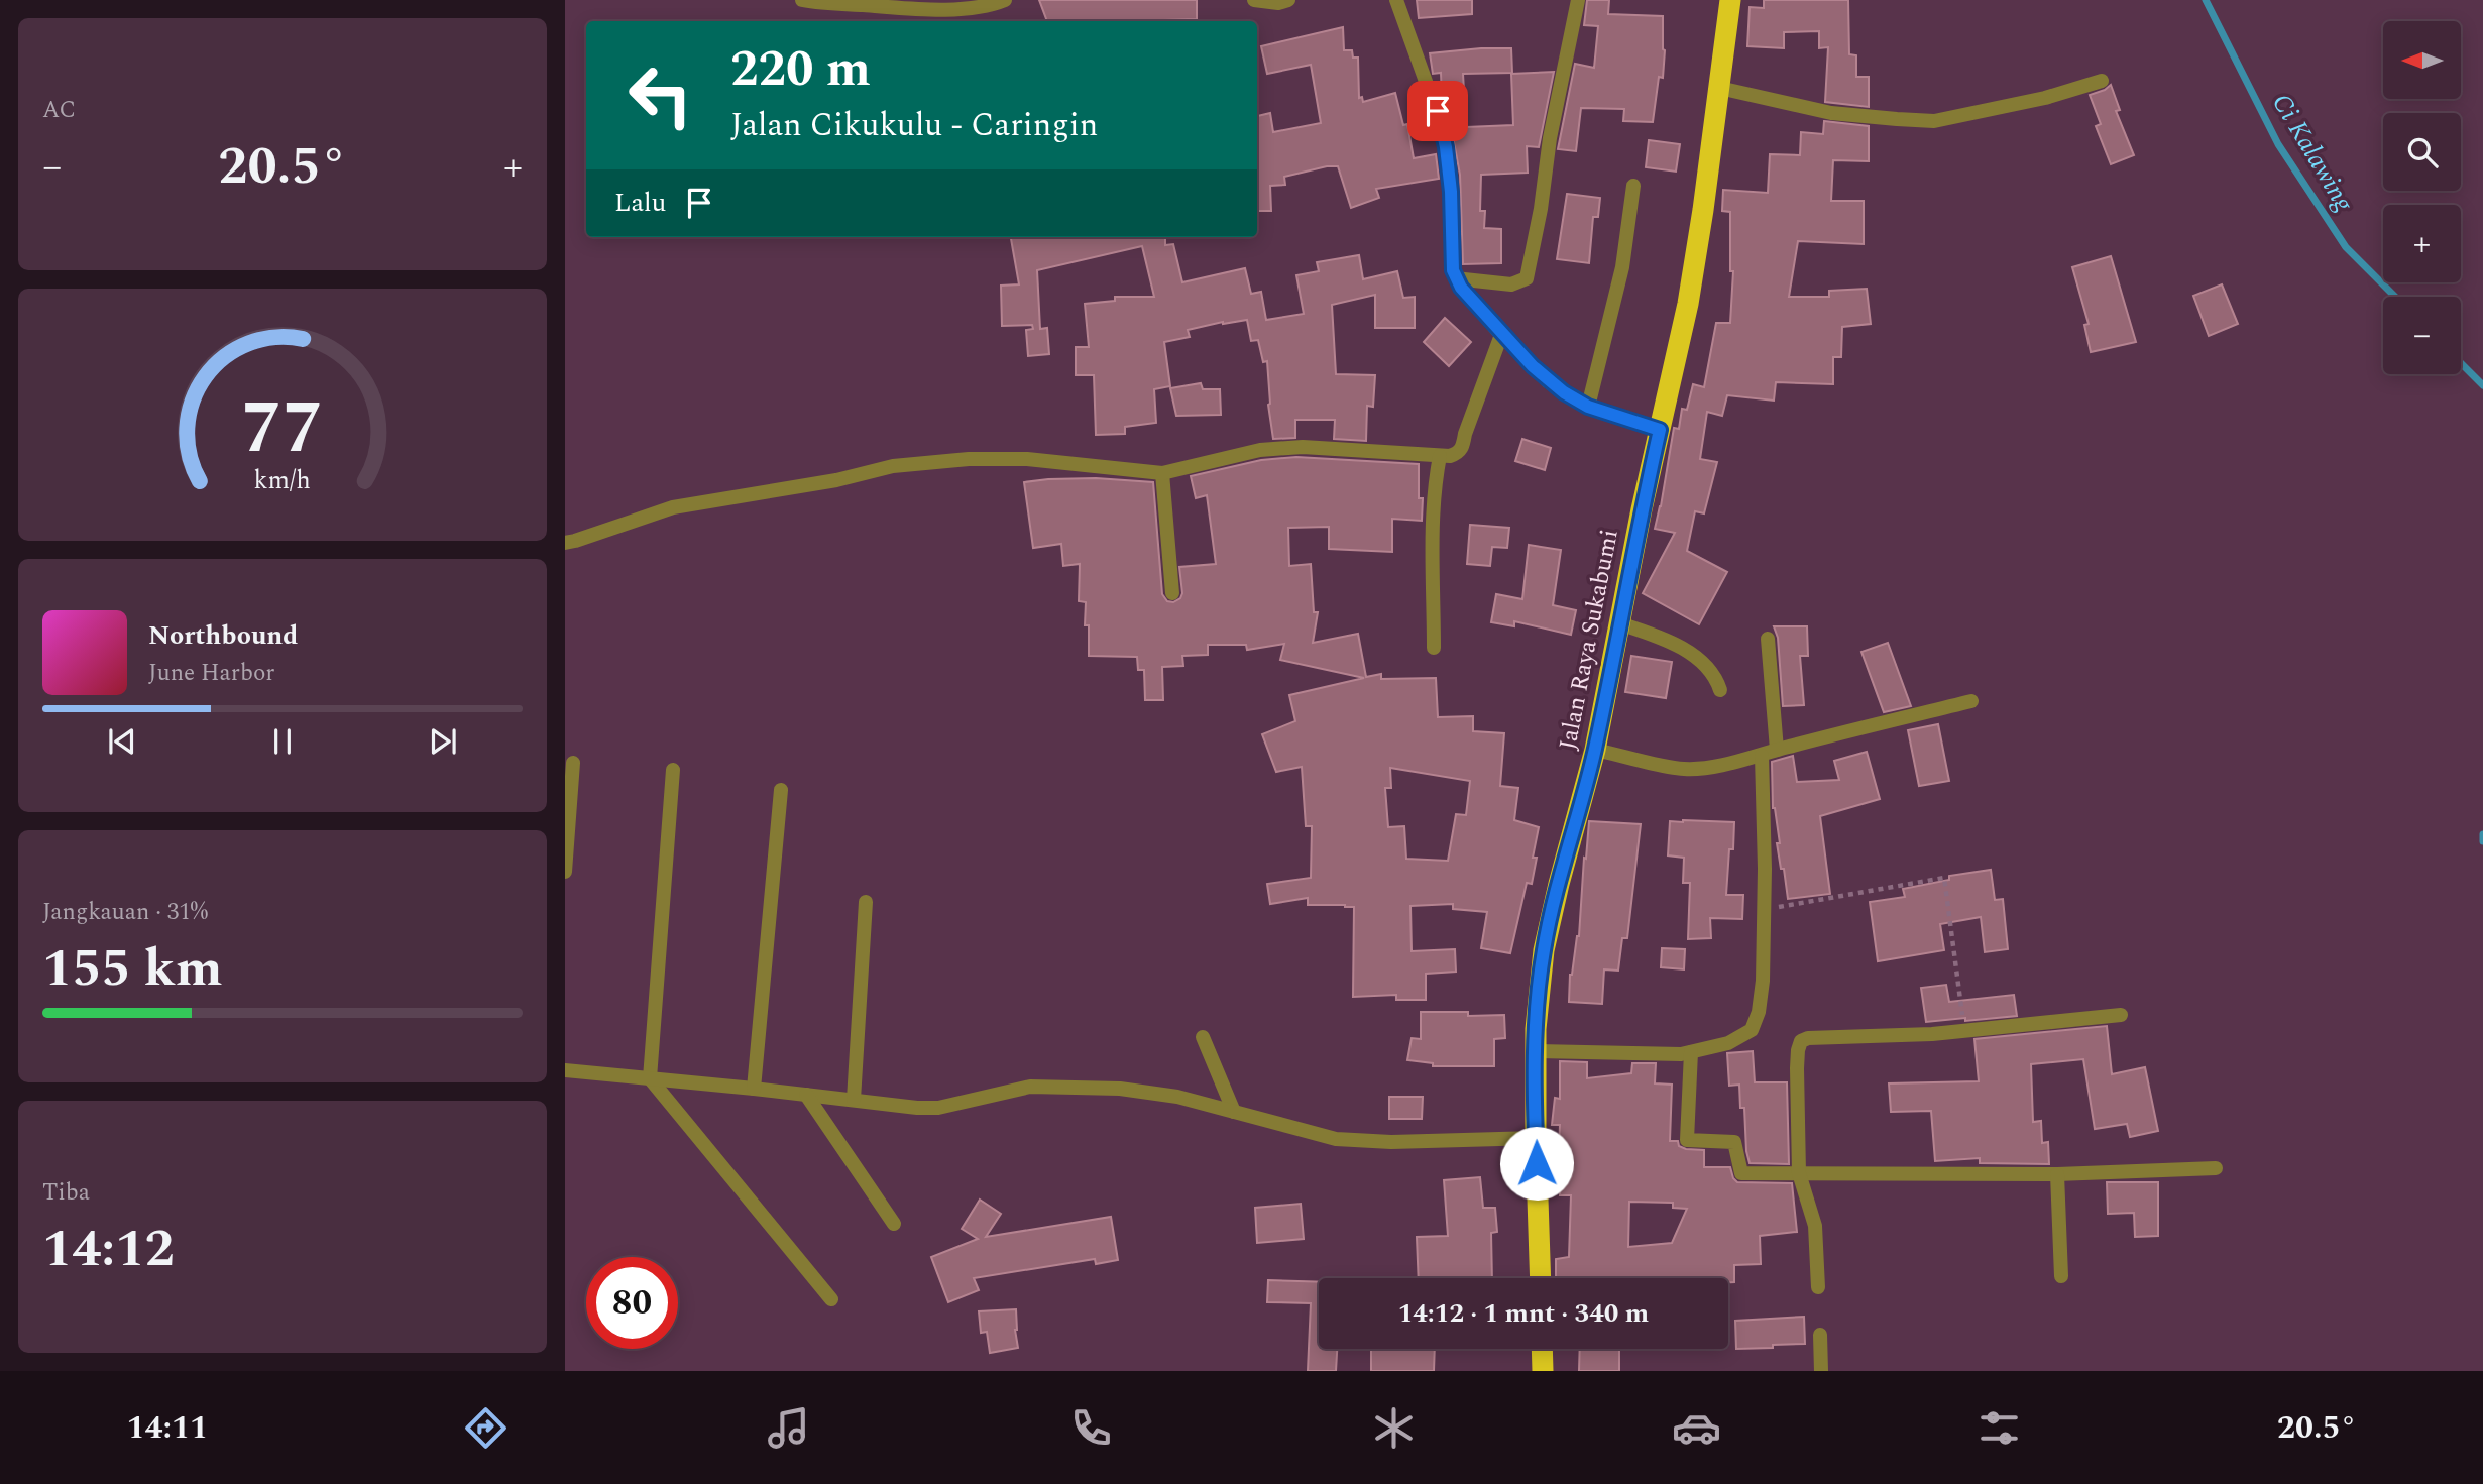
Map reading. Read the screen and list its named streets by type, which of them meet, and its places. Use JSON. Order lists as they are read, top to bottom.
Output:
{
  "streets": {
    "highway": ["Jalan Raya Sukabumi"]
  },
  "water": ["Ci Kalawing"],
  "north": "left",
  "page": {
    "tile": [
      "AC",
      ["Jangkauan · 31%", "155 km"],
      ["Tiba", "14:12"]
    ],
    "map_buttons": ["+", "−"],
    "turn": ["220 m", "Jalan Cikukulu - Caringin"],
    "heat": ["−", "20.5°", "+"],
    "then": "Lalu",
    "song": ["Northbound", "June Harbor"],
    "limit": "80",
    "trip": "14:12 · 1 mnt · 340 m",
    "tabs": ["14:11", "20.5°"],
    "gauge": ["77", "km/h"]
  }
}
